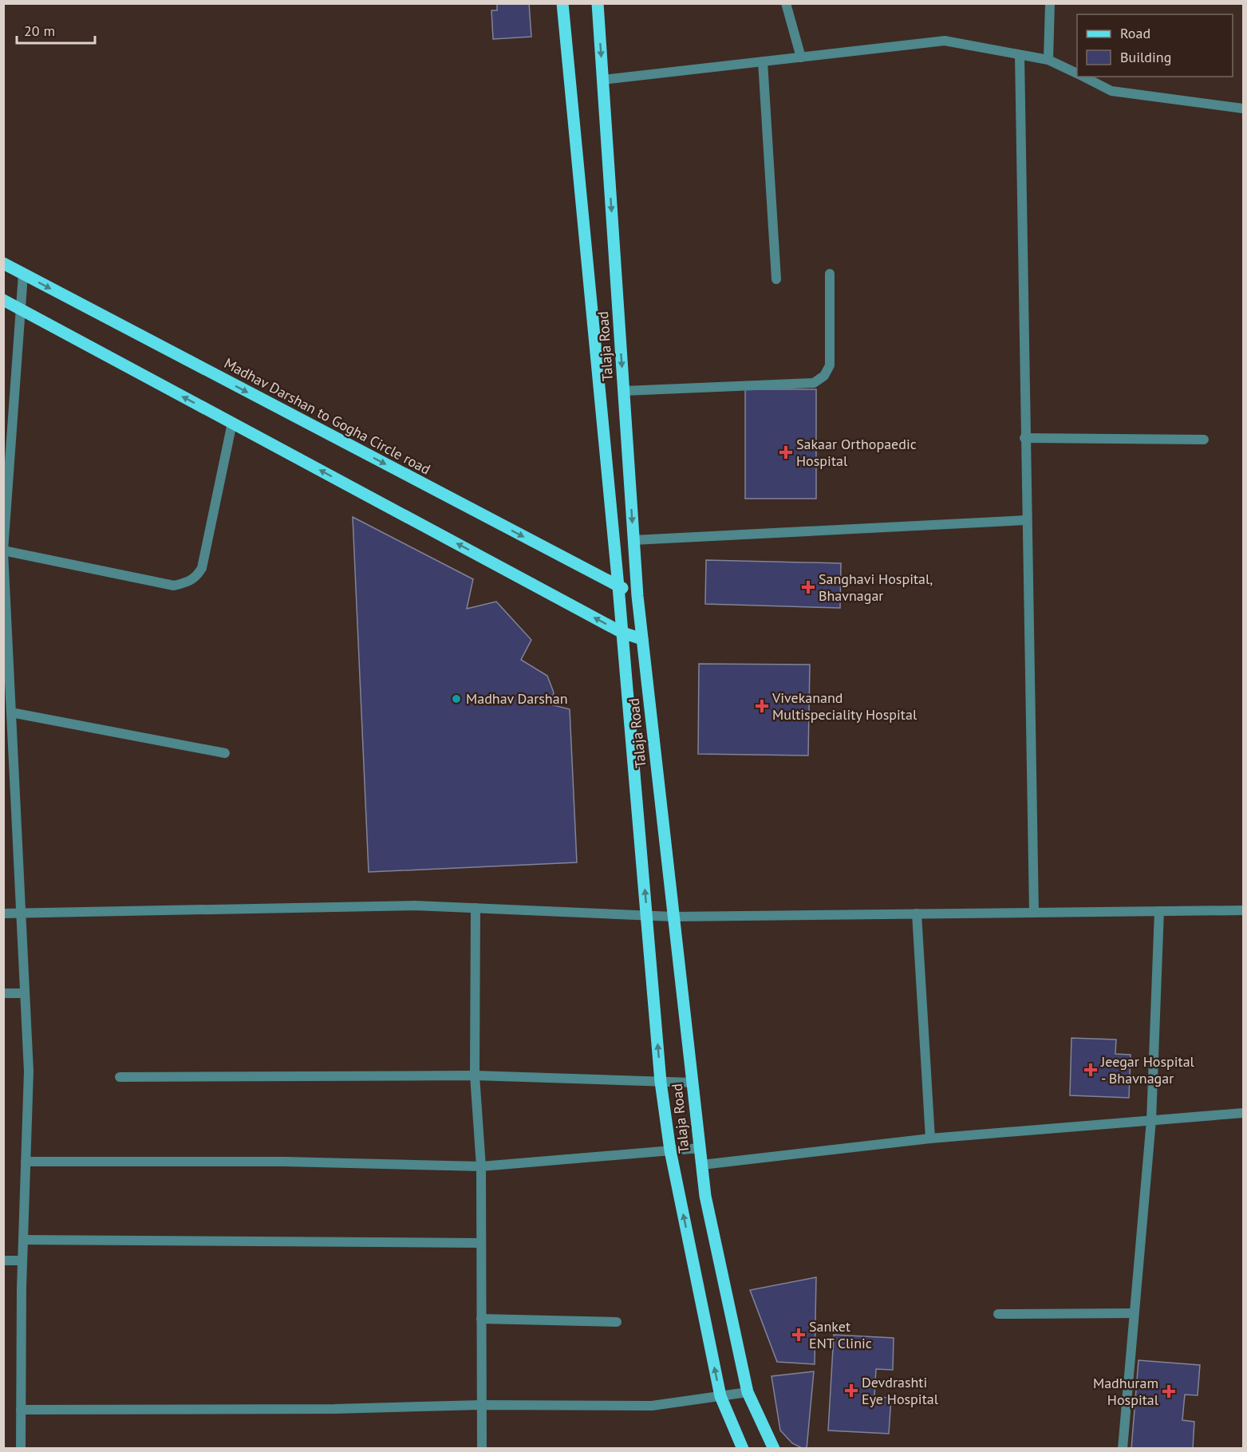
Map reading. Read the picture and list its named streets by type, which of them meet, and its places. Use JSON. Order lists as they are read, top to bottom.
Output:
{
  "streets": {
    "main road": ["Talaja Road", "Madhav Darshan to Gogha Circle road"]
  },
  "crossings": [
    ["Talaja Road", "Madhav Darshan to Gogha Circle road"]
  ],
  "places": {
    "health": [
      "Sakaar Orthopaedic Hospital",
      "Sanghavi Hospital, Bhavnagar",
      "Vivekanand Multispeciality Hospital",
      "Jeegar Hospital - Bhavnagar",
      "Sanket ENT Clinic",
      "Devdrashti Eye Hospital",
      "Madhuram Hospital"
    ],
    "other": ["Madhav Darshan"]
  },
  "legend": ["Road", "Building"],
  "scale_bar": "20 m"
}
